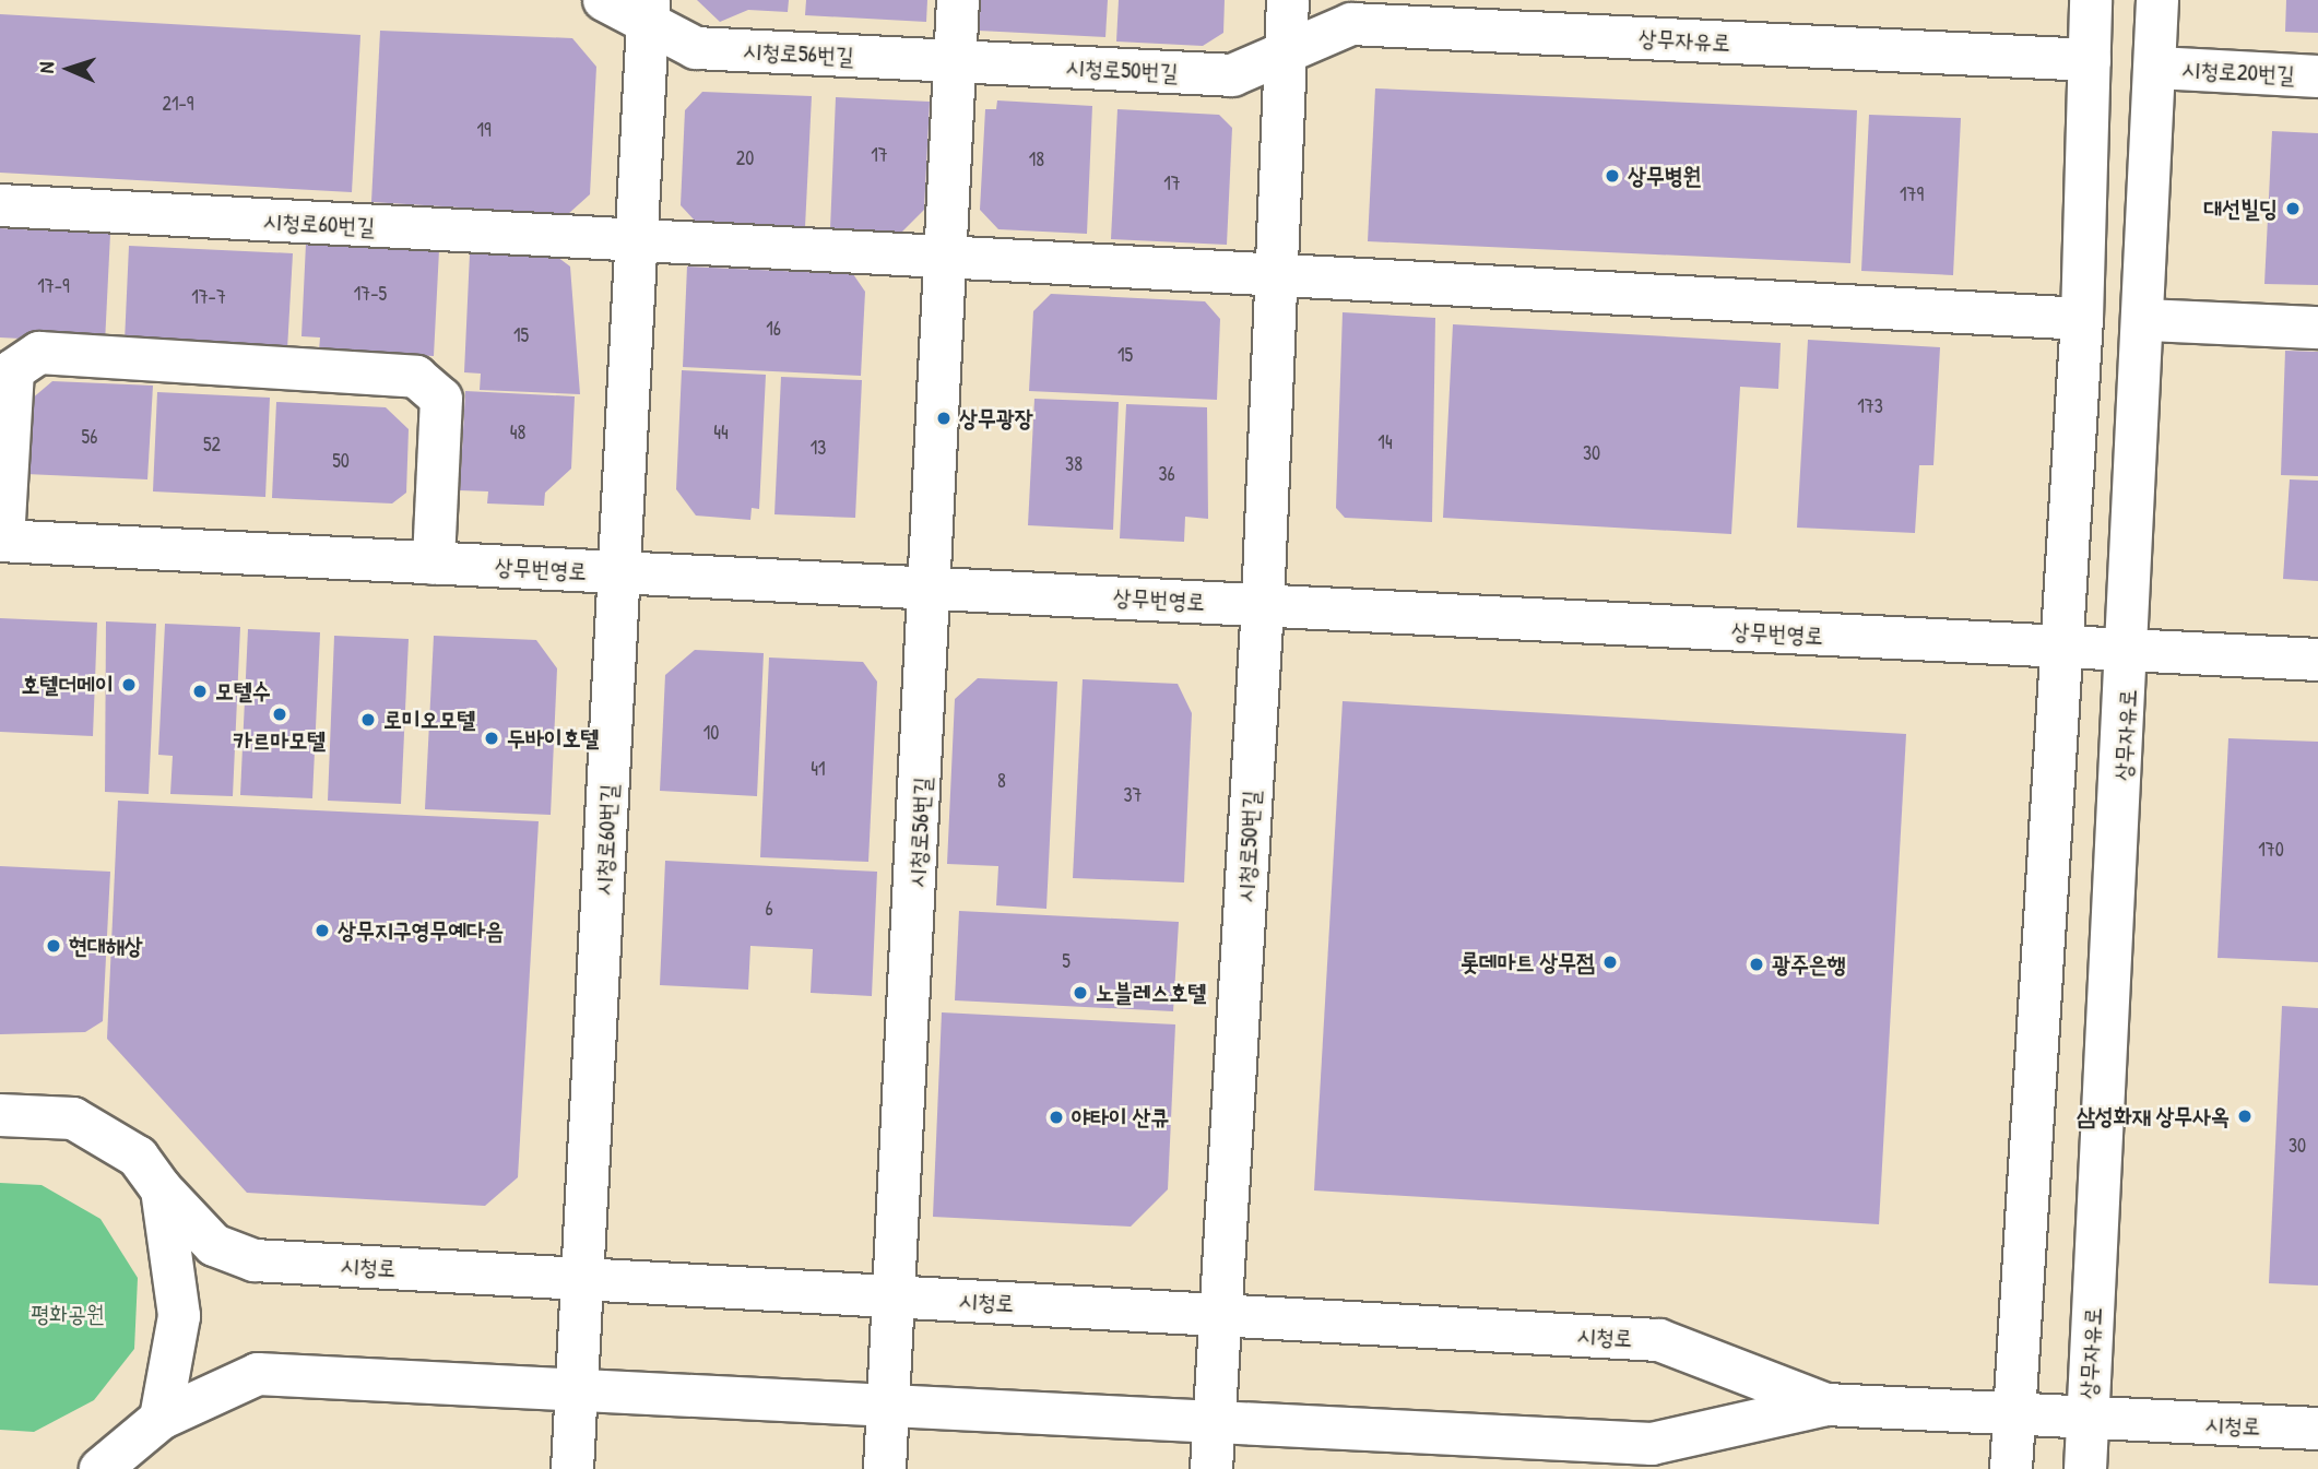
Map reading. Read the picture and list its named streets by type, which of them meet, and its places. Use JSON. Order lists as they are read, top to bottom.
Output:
{
  "streets": {
    "street": [
      "상무자유로",
      "시청로56번길",
      "시청로50번길",
      "시청로20번길",
      "시청로60번길",
      "상무번영로",
      "시청로"
    ]
  },
  "crossings": [
    ["상무자유로", "시청로50번길"],
    ["상무자유로", "시청로20번길"],
    ["상무자유로", "상무번영로"],
    ["상무자유로", "시청로"],
    ["시청로56번길", "시청로50번길"],
    ["시청로56번길", "시청로60번길"],
    ["시청로56번길", "상무번영로"],
    ["시청로56번길", "시청로"],
    ["시청로50번길", "상무번영로"],
    ["시청로50번길", "시청로"],
    ["시청로60번길", "상무번영로"],
    ["시청로60번길", "시청로"]
  ],
  "parks": ["평화공원"],
  "places": [
    "상무병원",
    "대선빌딩",
    "상무광장",
    "호텔더메이",
    "모텔수",
    "카르마모텔",
    "로미오모텔",
    "두바이호텔",
    "상무지구영무예다음",
    "현대해상",
    "롯데마트 상무점",
    "광주은행",
    "노블레스호텔",
    "삼성화재 상무사옥",
    "야타이 산큐"
  ],
  "house_numbers": [
    "21-9",
    "19",
    "17",
    "20",
    "18",
    "17",
    "179",
    "17-9",
    "17-5",
    "17-7",
    "16",
    "15",
    "15",
    "173",
    "48",
    "44",
    "56",
    "14",
    "52",
    "13",
    "30",
    "50",
    "38",
    "36",
    "10",
    "41",
    "8",
    "37",
    "170",
    "6",
    "5",
    "30"
  ],
  "north": "left"
}
